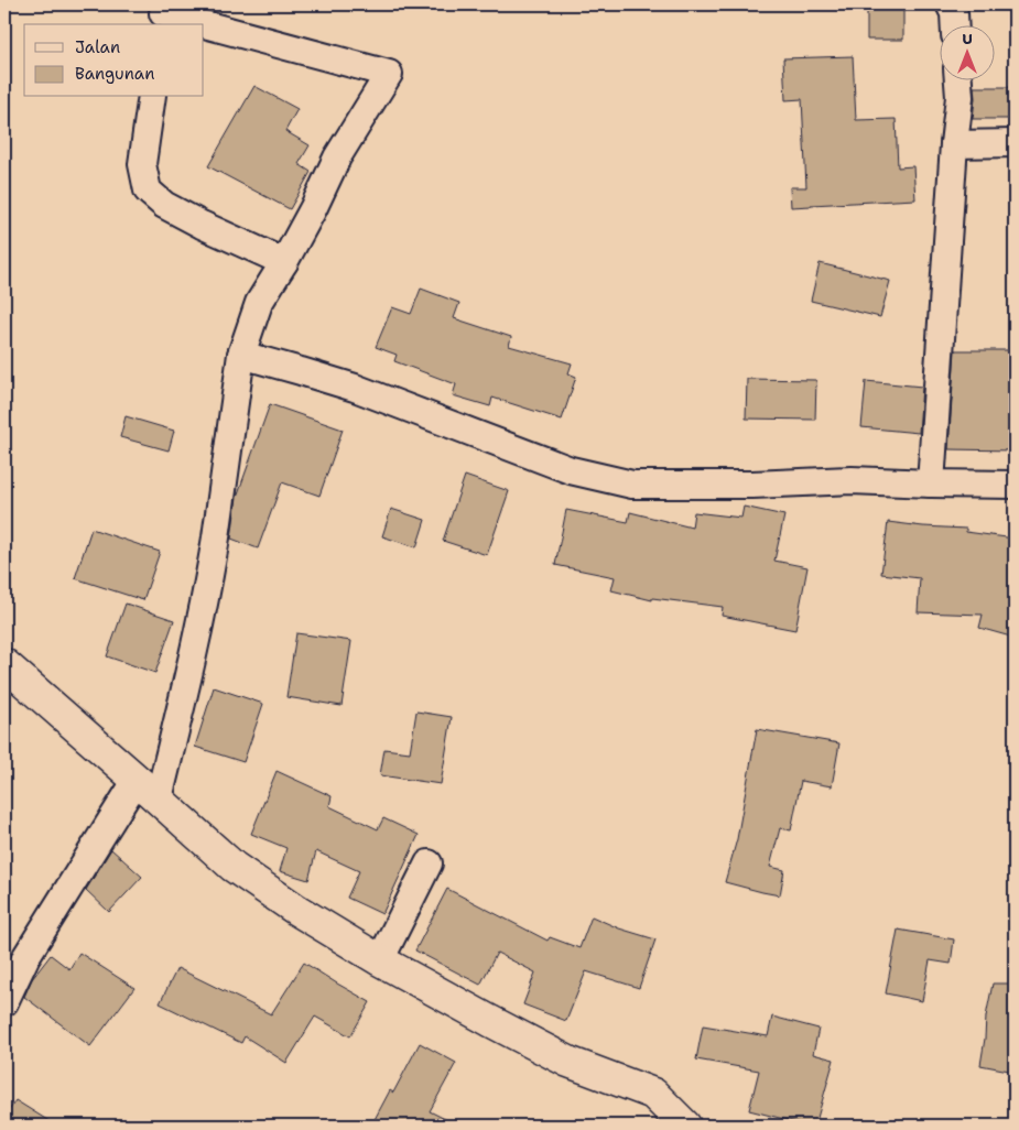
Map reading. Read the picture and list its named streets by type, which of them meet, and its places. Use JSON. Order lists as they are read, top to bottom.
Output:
{
  "legend": ["Jalan", "Bangunan"],
  "north": "top"
}
